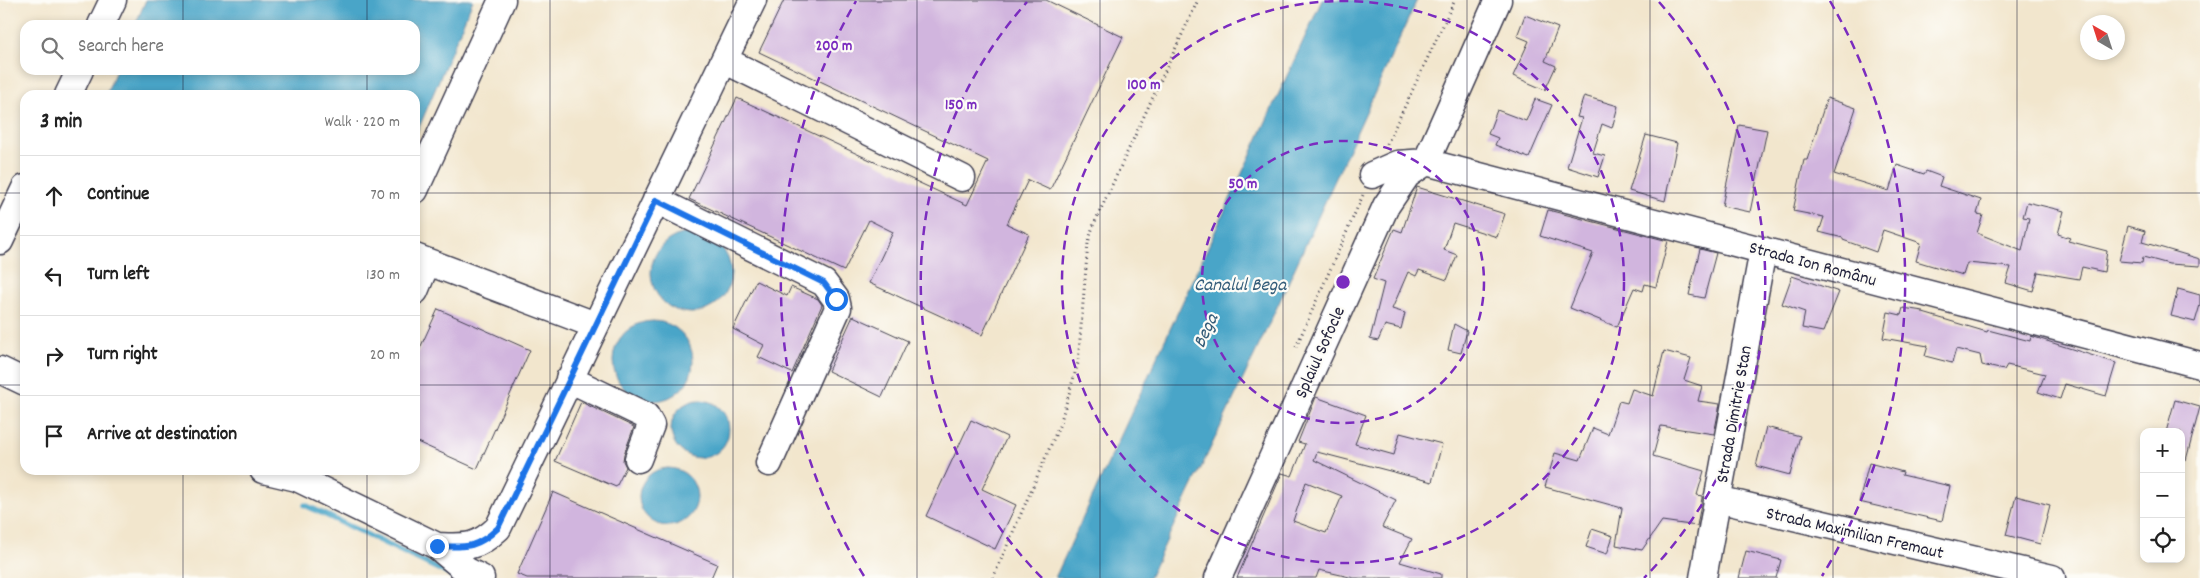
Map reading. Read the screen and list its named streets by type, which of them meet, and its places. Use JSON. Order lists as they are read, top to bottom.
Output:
{
  "streets": {
    "street": [
      "Strada Ion Românu",
      "Splaiul Sofocle",
      "Strada Dimitrie Stan",
      "Strada Maximilian Fremaut"
    ]
  },
  "crossings": [
    ["Strada Ion Românu", "Splaiul Sofocle"],
    ["Strada Ion Românu", "Strada Dimitrie Stan"],
    ["Strada Dimitrie Stan", "Strada Maximilian Fremaut"]
  ],
  "water": ["Canalul Bega", "Bega"],
  "north": "top left",
  "page": {
    "search": "Search here",
    "heading": ["3 min", "Walk · 220 m"],
    "list": [
      ["Continue", "70 m"],
      ["Turn left", "130 m"],
      ["Turn right", "20 m"],
      "Arrive at destination"
    ],
    "map_buttons": ["+", "−"]
  },
  "rings": [
    "200 m",
    "100 m",
    "150 m",
    "50 m"
  ]
}
